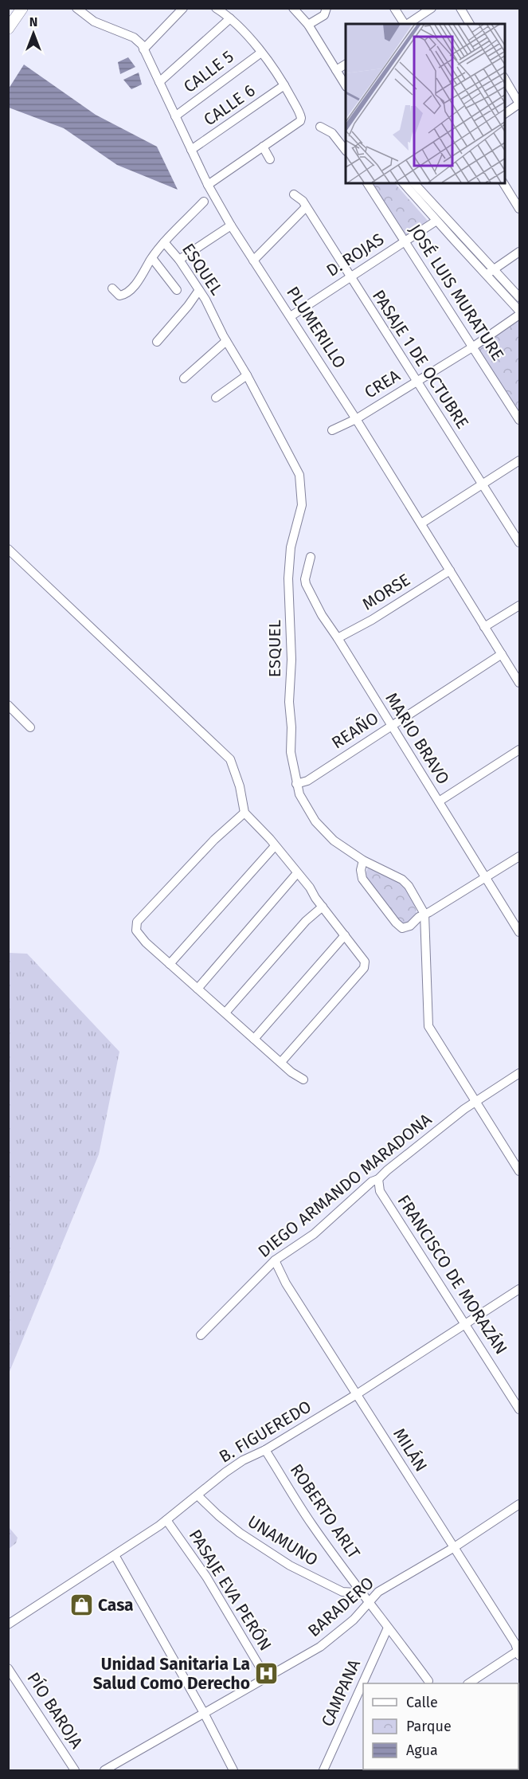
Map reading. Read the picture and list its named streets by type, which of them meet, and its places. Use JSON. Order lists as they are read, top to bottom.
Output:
{
  "streets": {
    "street": [
      "CALLE 5",
      "CALLE 6",
      "D. ROJAS",
      "ESQUEL",
      "JOSÉ LUIS MURATURE",
      "PLUMERILLO",
      "PASAJE 1 DE OCTUBRE",
      "CREA",
      "MORSE",
      "REAÑO",
      "MARIO BRAVO",
      "DIEGO ARMANDO MARADONA",
      "FRANCISCO DE MORAZÁN",
      "B. FIGUEREDO",
      "MILÁN",
      "ROBERTO ARLT",
      "UNAMUNO",
      "PASAJE EVA PERÓN",
      "BARADERO",
      "CAMPANA",
      "PÍO BAROJA"
    ]
  },
  "crossings": [
    ["CALLE 5", "PLUMERILLO"],
    ["CALLE 6", "PLUMERILLO"],
    ["D. ROJAS", "JOSÉ LUIS MURATURE"],
    ["D. ROJAS", "PLUMERILLO"],
    ["D. ROJAS", "PASAJE 1 DE OCTUBRE"],
    ["ESQUEL", "REAÑO"],
    ["ESQUEL", "DIEGO ARMANDO MARADONA"],
    ["JOSÉ LUIS MURATURE", "CREA"],
    ["PLUMERILLO", "CREA"],
    ["PLUMERILLO", "MORSE"],
    ["PLUMERILLO", "REAÑO"],
    ["PASAJE 1 DE OCTUBRE", "CREA"],
    ["MORSE", "MARIO BRAVO"],
    ["REAÑO", "MARIO BRAVO"],
    ["DIEGO ARMANDO MARADONA", "FRANCISCO DE MORAZÁN"],
    ["DIEGO ARMANDO MARADONA", "MILÁN"],
    ["FRANCISCO DE MORAZÁN", "B. FIGUEREDO"],
    ["B. FIGUEREDO", "MILÁN"],
    ["B. FIGUEREDO", "ROBERTO ARLT"],
    ["B. FIGUEREDO", "UNAMUNO"],
    ["B. FIGUEREDO", "PASAJE EVA PERÓN"],
    ["MILÁN", "BARADERO"],
    ["ROBERTO ARLT", "UNAMUNO"],
    ["ROBERTO ARLT", "BARADERO"],
    ["ROBERTO ARLT", "CAMPANA"],
    ["PASAJE EVA PERÓN", "BARADERO"]
  ],
  "places": {
    "shop": ["Casa"],
    "hospital": ["Unidad Sanitaria La Salud Como Derecho"]
  },
  "legend": ["Calle", "Parque", "Agua"],
  "north": "top"
}
